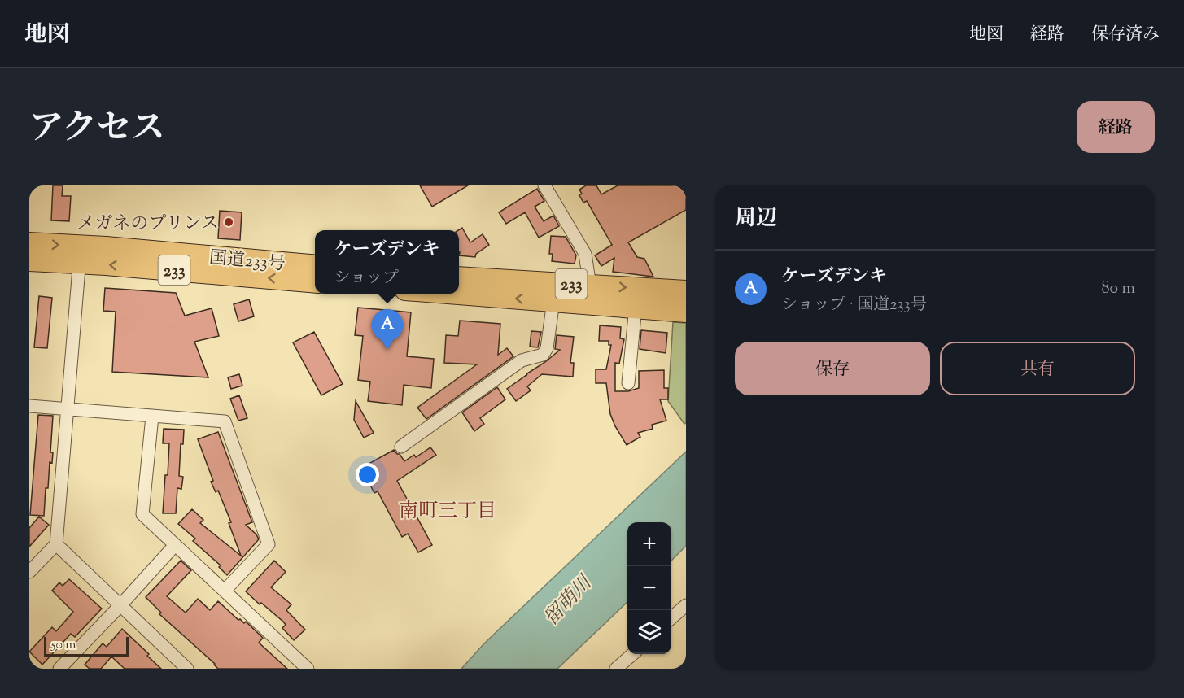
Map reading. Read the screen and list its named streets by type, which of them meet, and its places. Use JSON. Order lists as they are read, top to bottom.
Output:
{
  "streets": {
    "highway": ["国道233号", "233"]
  },
  "districts": ["南町三丁目"],
  "water": ["留萌川"],
  "places": ["メガネのプリンス"],
  "scale_bar": "50 m",
  "page": {
    "header": "地図",
    "nav": ["地図", "経路", "保存済み"],
    "title": "アクセス",
    "buttons": [
      "経路",
      ["保存", "共有"]
    ],
    "heading": "周辺",
    "popup": ["ケーズデンキ", "ショップ"],
    "list": [
      {
        "mark": "A",
        "name": "ケーズデンキ",
        "note": "ショップ · 国道233号",
        "value": "80 m"
      }
    ],
    "pins": "A",
    "map_buttons": ["+", "−"],
    "scale": "50 m"
  }
}
